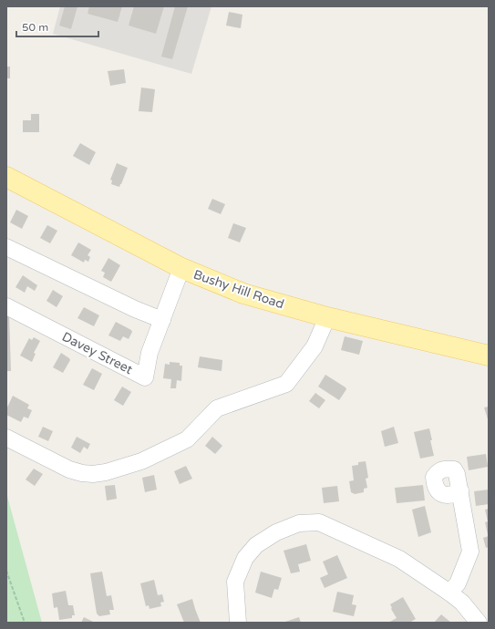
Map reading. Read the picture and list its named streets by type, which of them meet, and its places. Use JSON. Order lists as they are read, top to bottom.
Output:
{
  "streets": {
    "main road": ["Bushy Hill Road"],
    "street": ["Davey Street"]
  },
  "crossings": [
    ["Bushy Hill Road", "Davey Street"]
  ],
  "scale_bar": "50 m"
}
